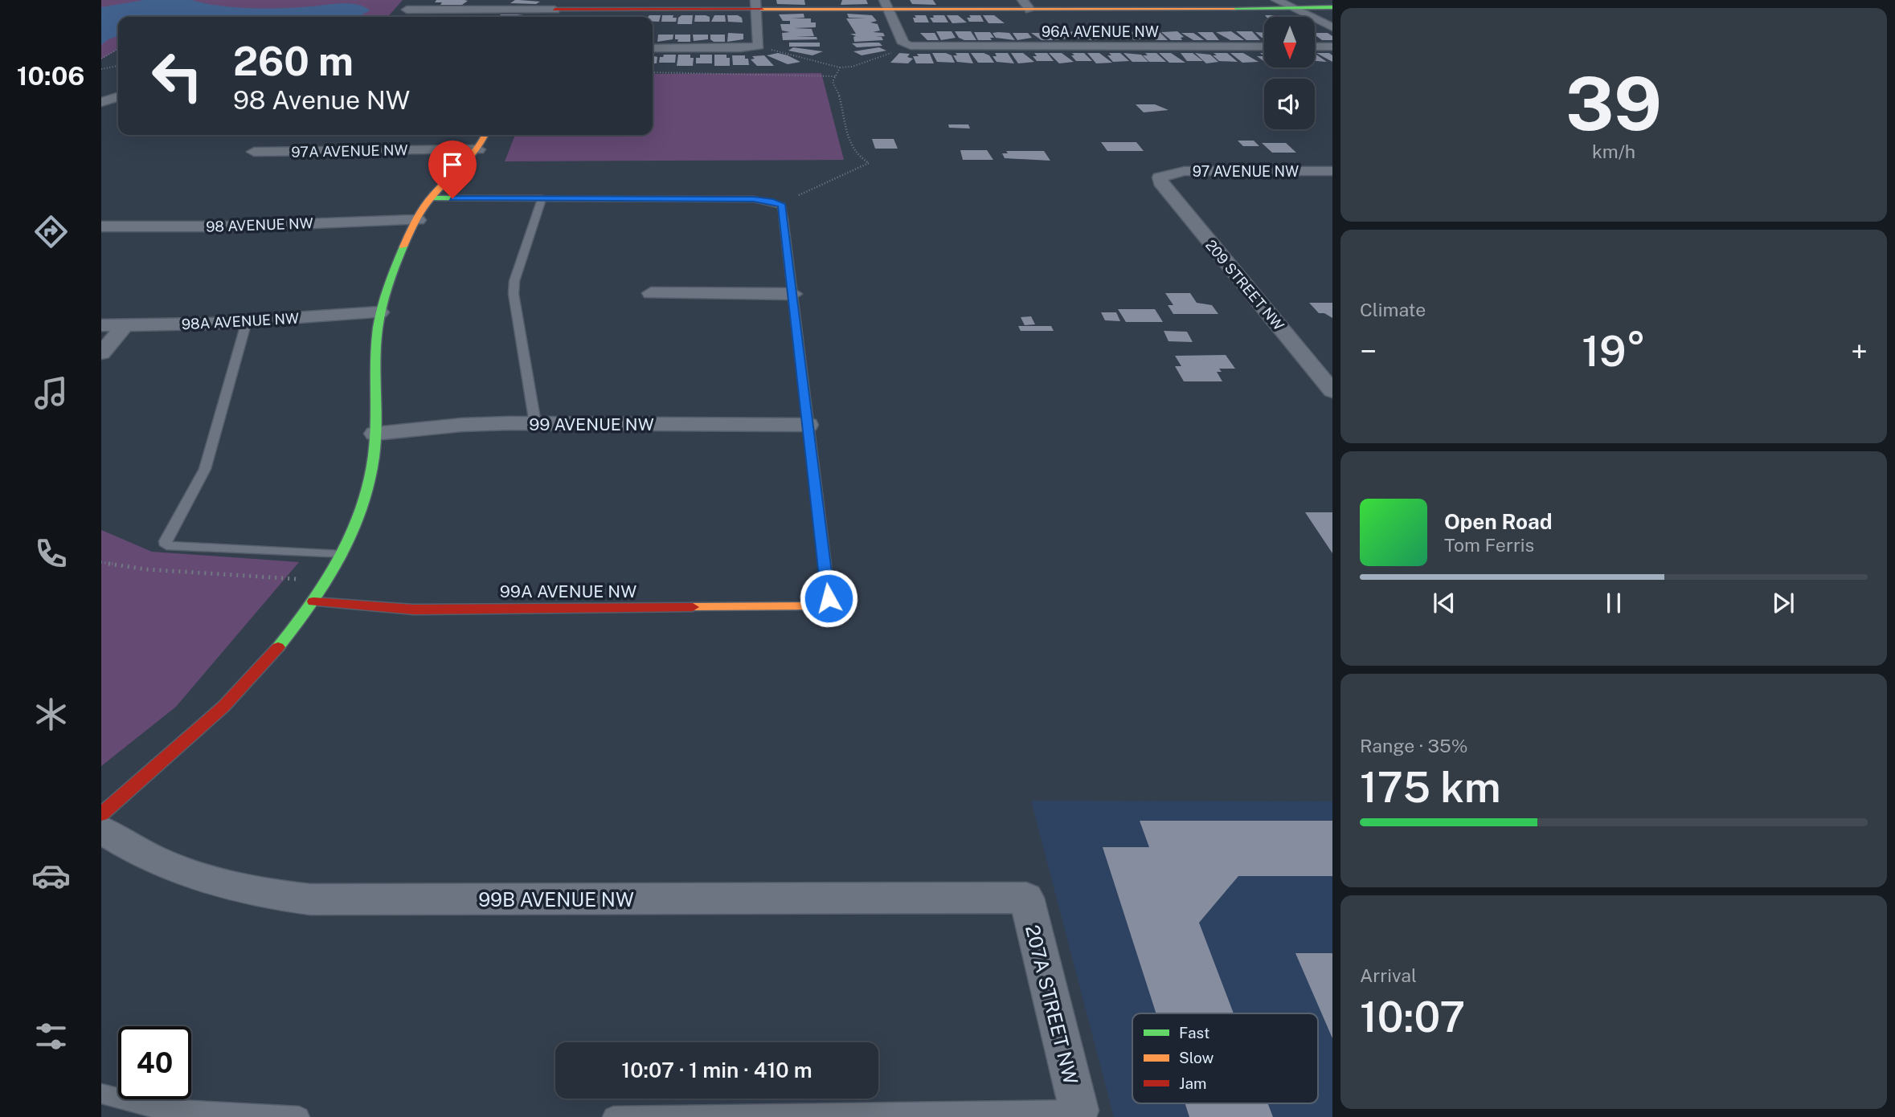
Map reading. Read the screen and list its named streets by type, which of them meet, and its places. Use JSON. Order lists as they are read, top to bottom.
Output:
{
  "streets": {
    "street": [
      "96A AVENUE NW",
      "97A AVENUE NW",
      "97 AVENUE NW",
      "98 AVENUE NW",
      "209 STREET NW",
      "98A AVENUE NW",
      "99 AVENUE NW",
      "99A AVENUE NW",
      "99B AVENUE NW",
      "207A STREET NW"
    ]
  },
  "crossings": [
    ["97 AVENUE NW", "209 STREET NW"],
    ["99 AVENUE NW", "99A AVENUE NW"],
    ["99B AVENUE NW", "207A STREET NW"]
  ],
  "legend": ["Fast", "Slow", "Jam"],
  "north": "bottom",
  "page": {
    "tabs": "10:06",
    "tile": [
      ["39", "km/h"],
      "Climate",
      ["Range · 35%", "175 km"],
      ["Arrival", "10:07"]
    ],
    "turn": ["260 m", "98 Avenue NW"],
    "heat": ["−", "19°", "+"],
    "song": ["Open Road", "Tom Ferris"],
    "limit": "40",
    "trip": "10:07 · 1 min · 410 m"
  }
}
